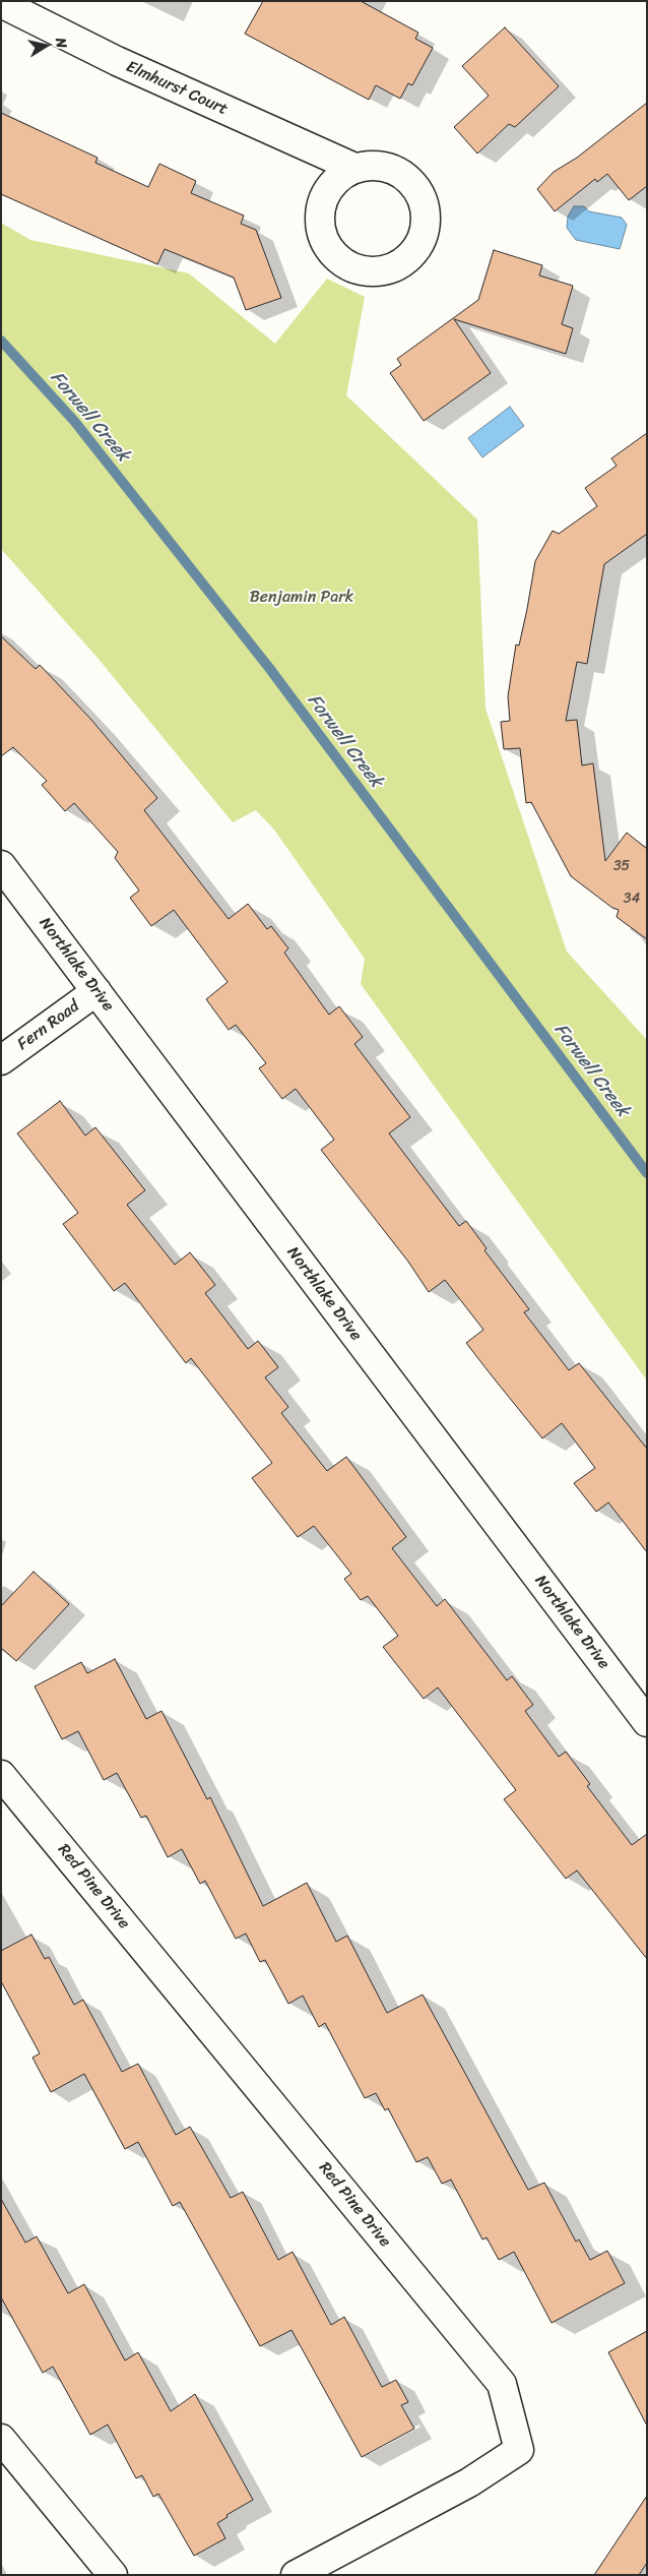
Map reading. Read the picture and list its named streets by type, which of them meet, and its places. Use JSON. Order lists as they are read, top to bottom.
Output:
{
  "streets": {
    "street": [
      "Elmhurst Court",
      "Northlake Drive",
      "Fern Road",
      "Red Pine Drive"
    ]
  },
  "crossings": [
    ["Northlake Drive", "Fern Road"]
  ],
  "water": ["Forwell Creek"],
  "parks": ["Benjamin Park"],
  "house_numbers": ["35", "34"],
  "north": "right"
}
